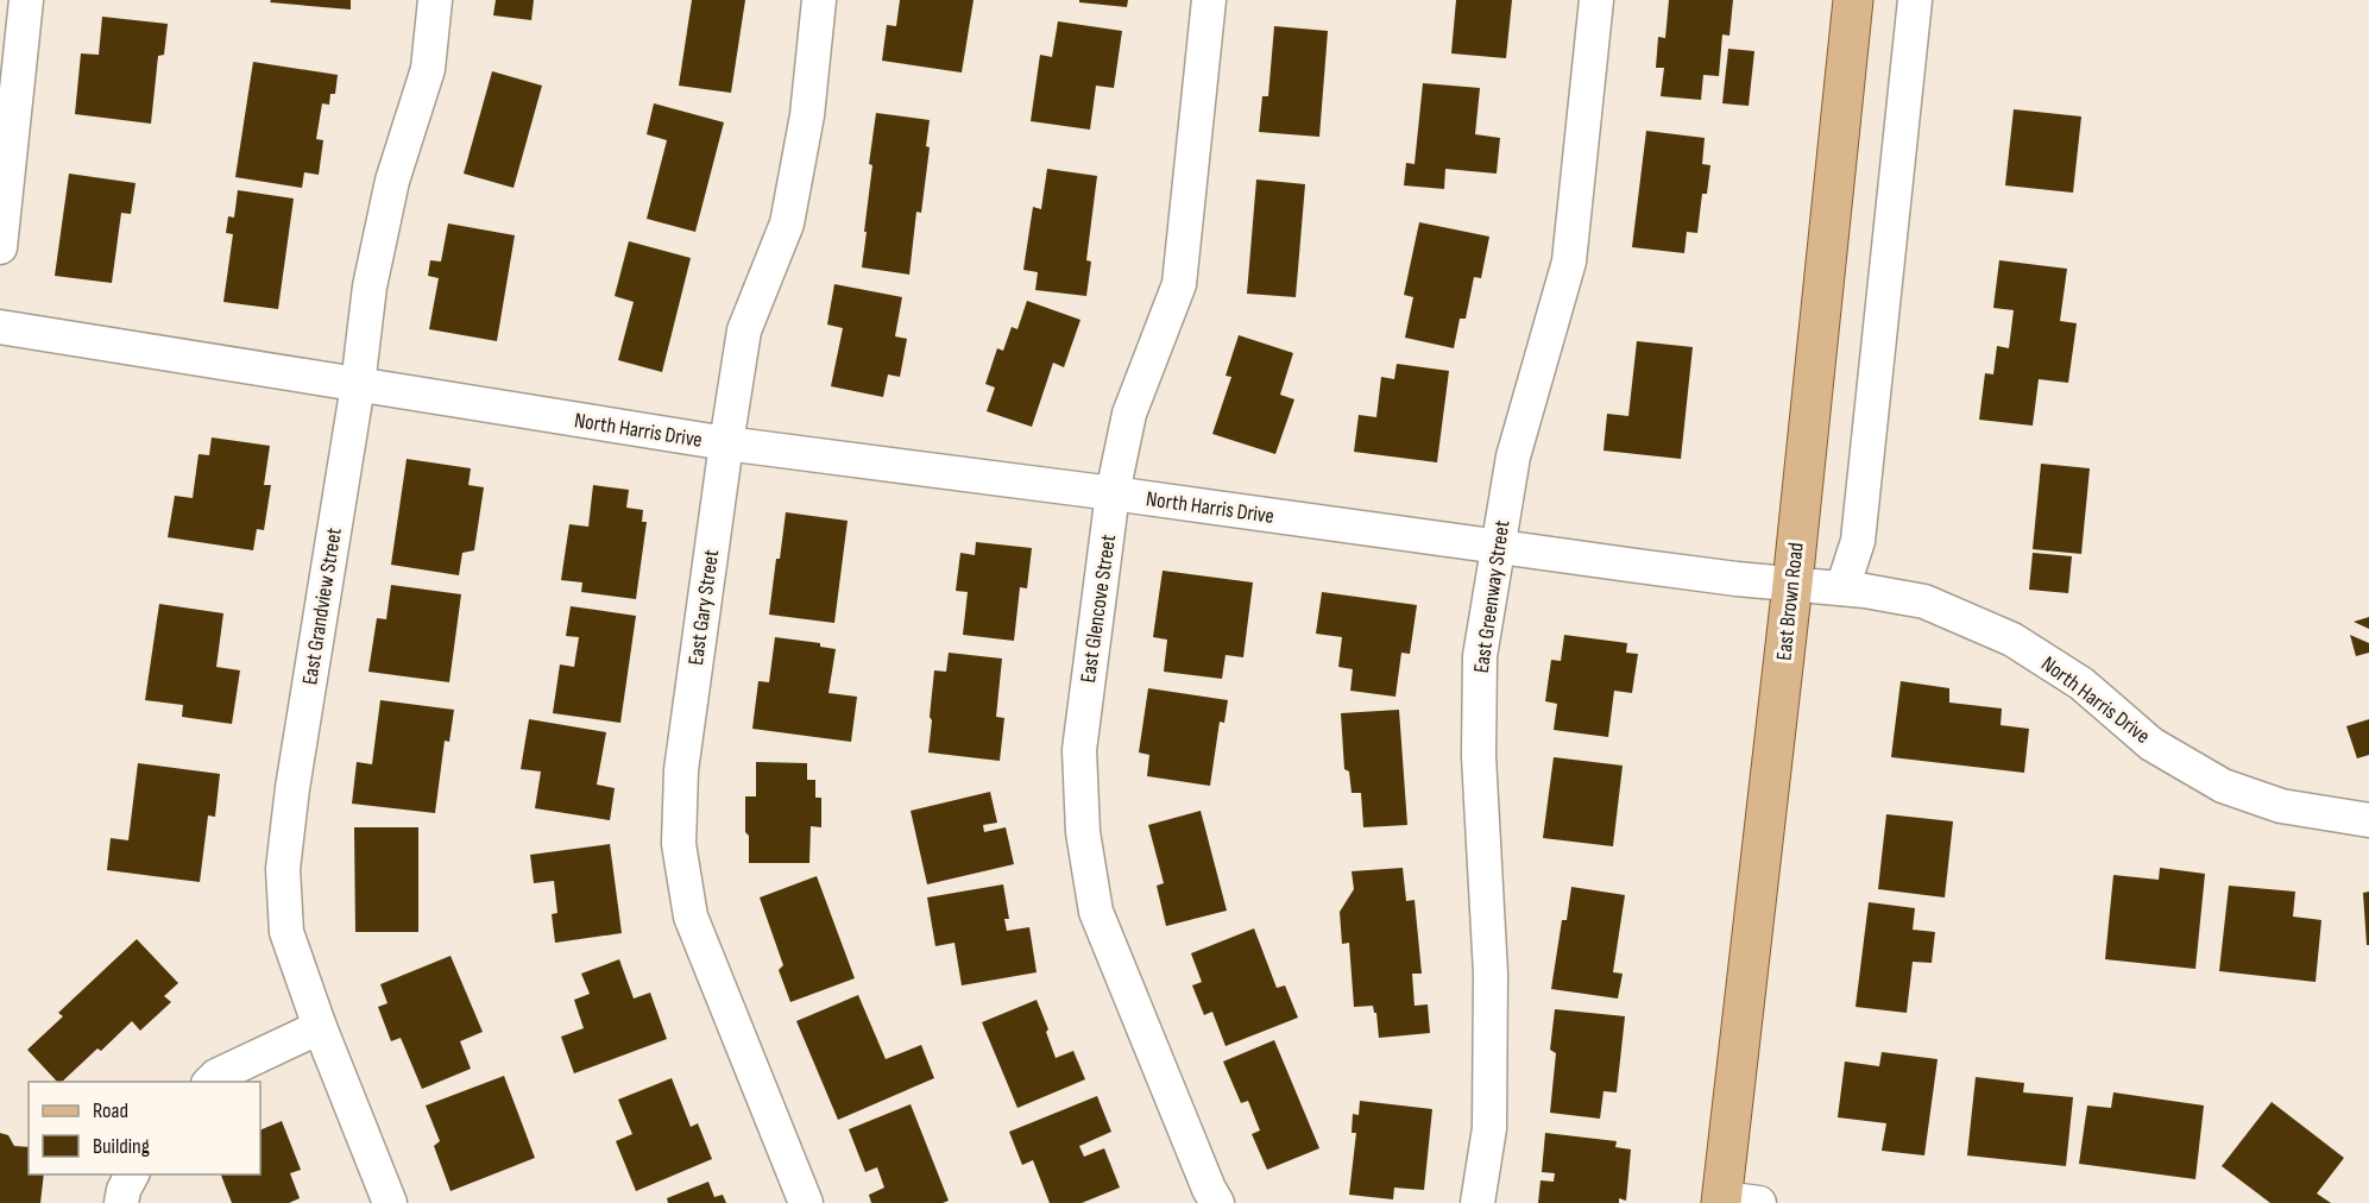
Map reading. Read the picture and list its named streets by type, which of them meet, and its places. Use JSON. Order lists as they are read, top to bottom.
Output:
{
  "streets": {
    "main road": ["East Brown Road"],
    "street": [
      "North Harris Drive",
      "East Greenway Street",
      "East Grandview Street",
      "East Gary Street",
      "East Glencove Street"
    ]
  },
  "crossings": [
    ["North Harris Drive", "East Greenway Street"],
    ["North Harris Drive", "East Brown Road"],
    ["North Harris Drive", "East Grandview Street"],
    ["North Harris Drive", "East Gary Street"],
    ["North Harris Drive", "East Glencove Street"]
  ],
  "legend": ["Road", "Building"]
}
